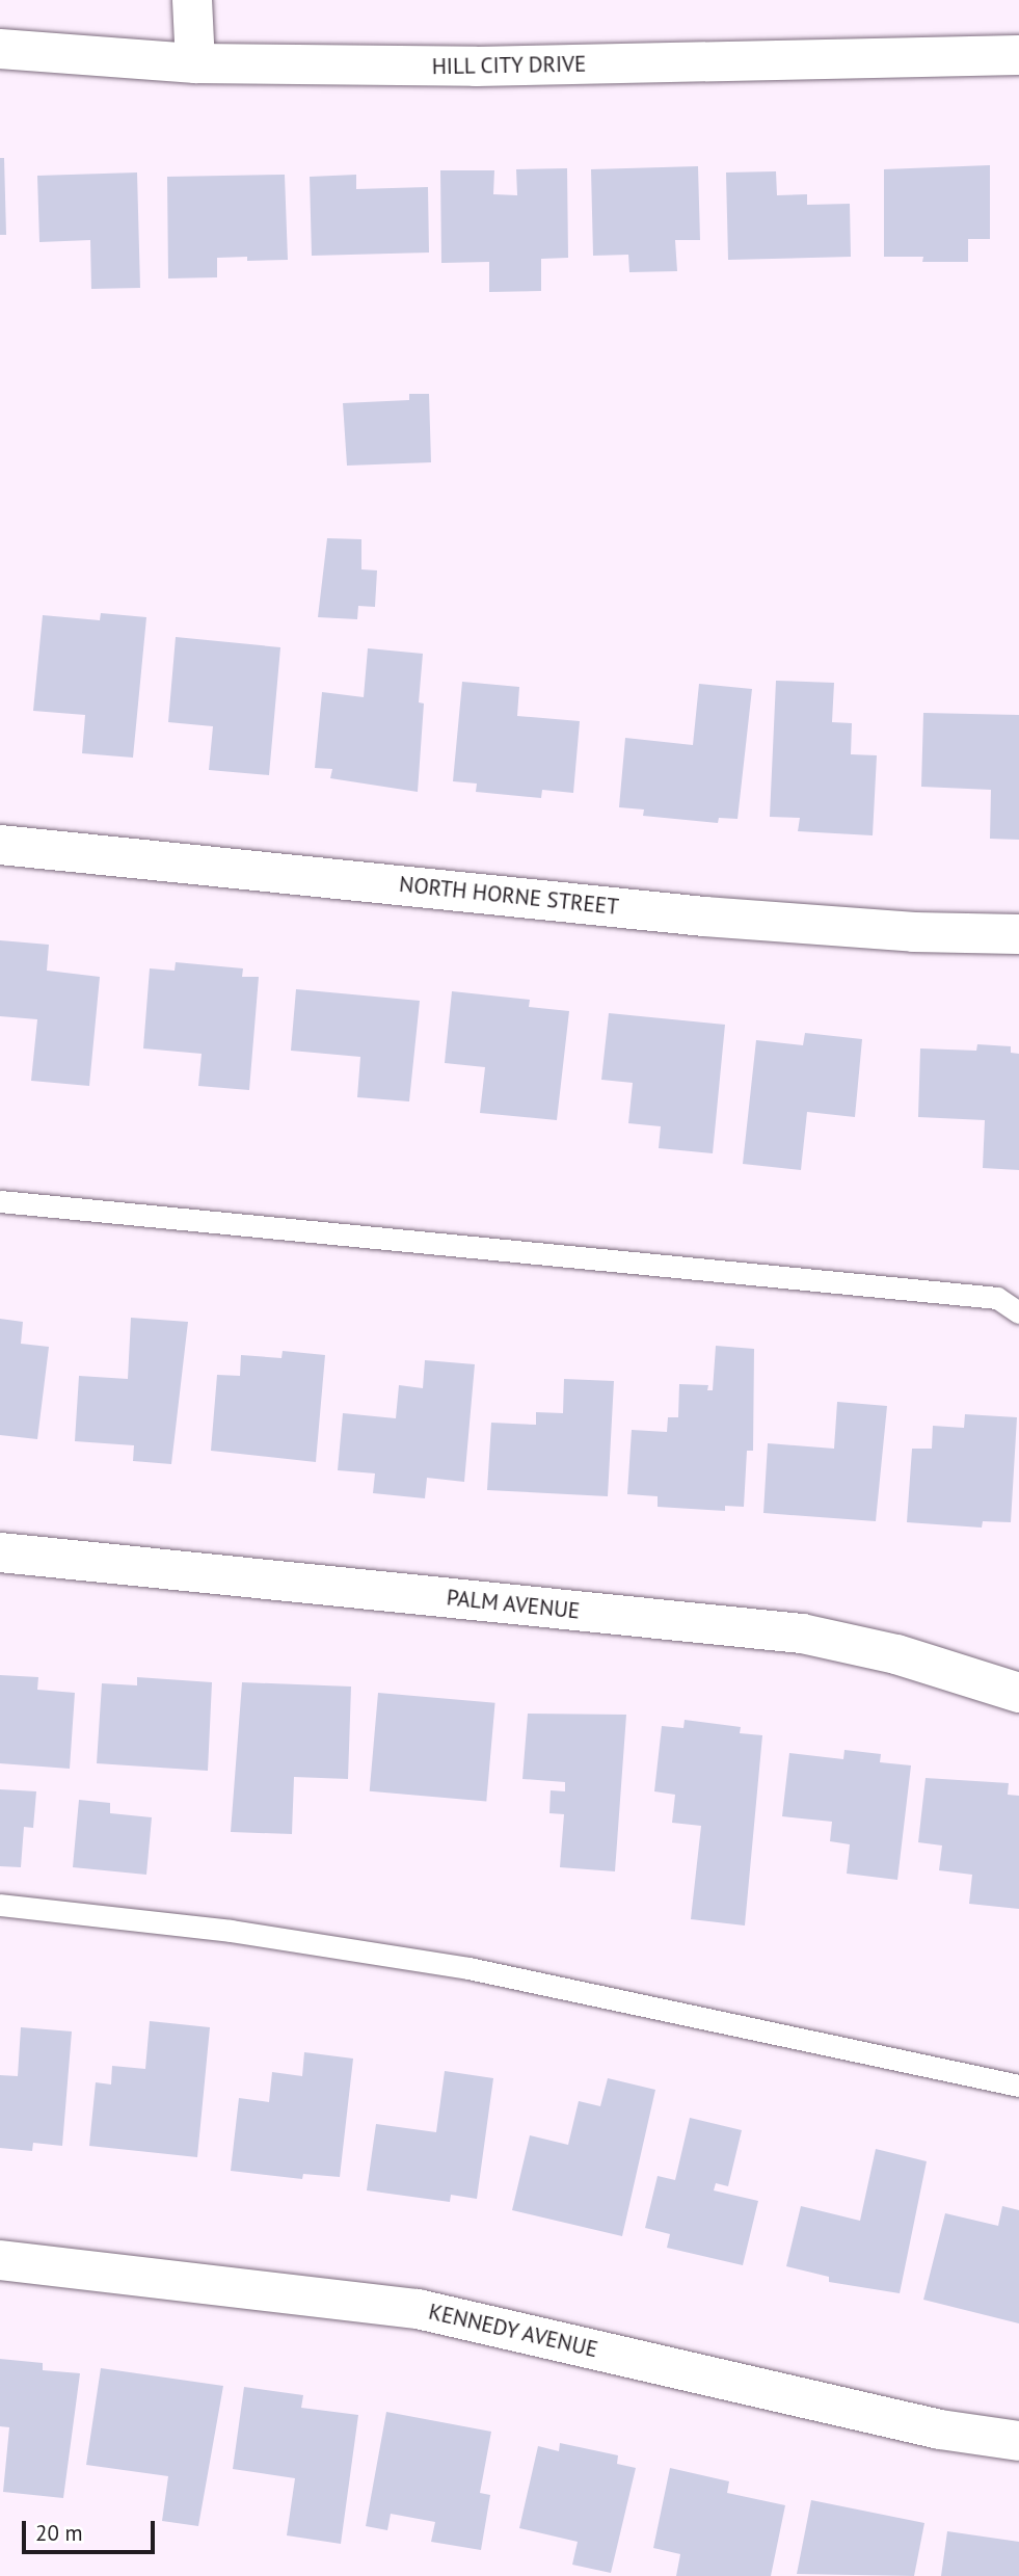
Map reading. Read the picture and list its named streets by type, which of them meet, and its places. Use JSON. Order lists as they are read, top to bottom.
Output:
{
  "streets": {
    "street": [
      "HILL CITY DRIVE",
      "NORTH HORNE STREET",
      "PALM AVENUE",
      "KENNEDY AVENUE"
    ]
  },
  "scale_bar": "20 m"
}
